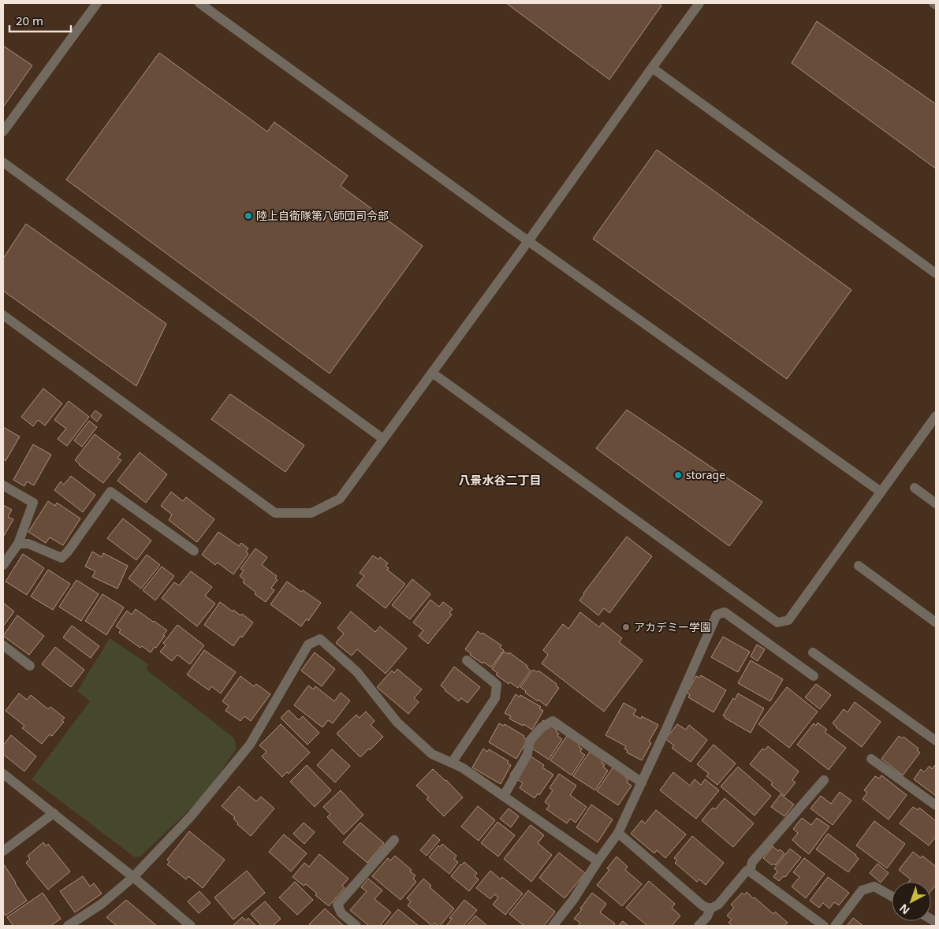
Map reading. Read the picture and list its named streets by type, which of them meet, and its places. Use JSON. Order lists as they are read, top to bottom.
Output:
{
  "districts": ["八景水谷二丁目"],
  "places": ["陸上自衛隊第八師団司令部", "storage", "アカデミー学園"],
  "scale_bar": "20 m",
  "north": "bottom left"
}
